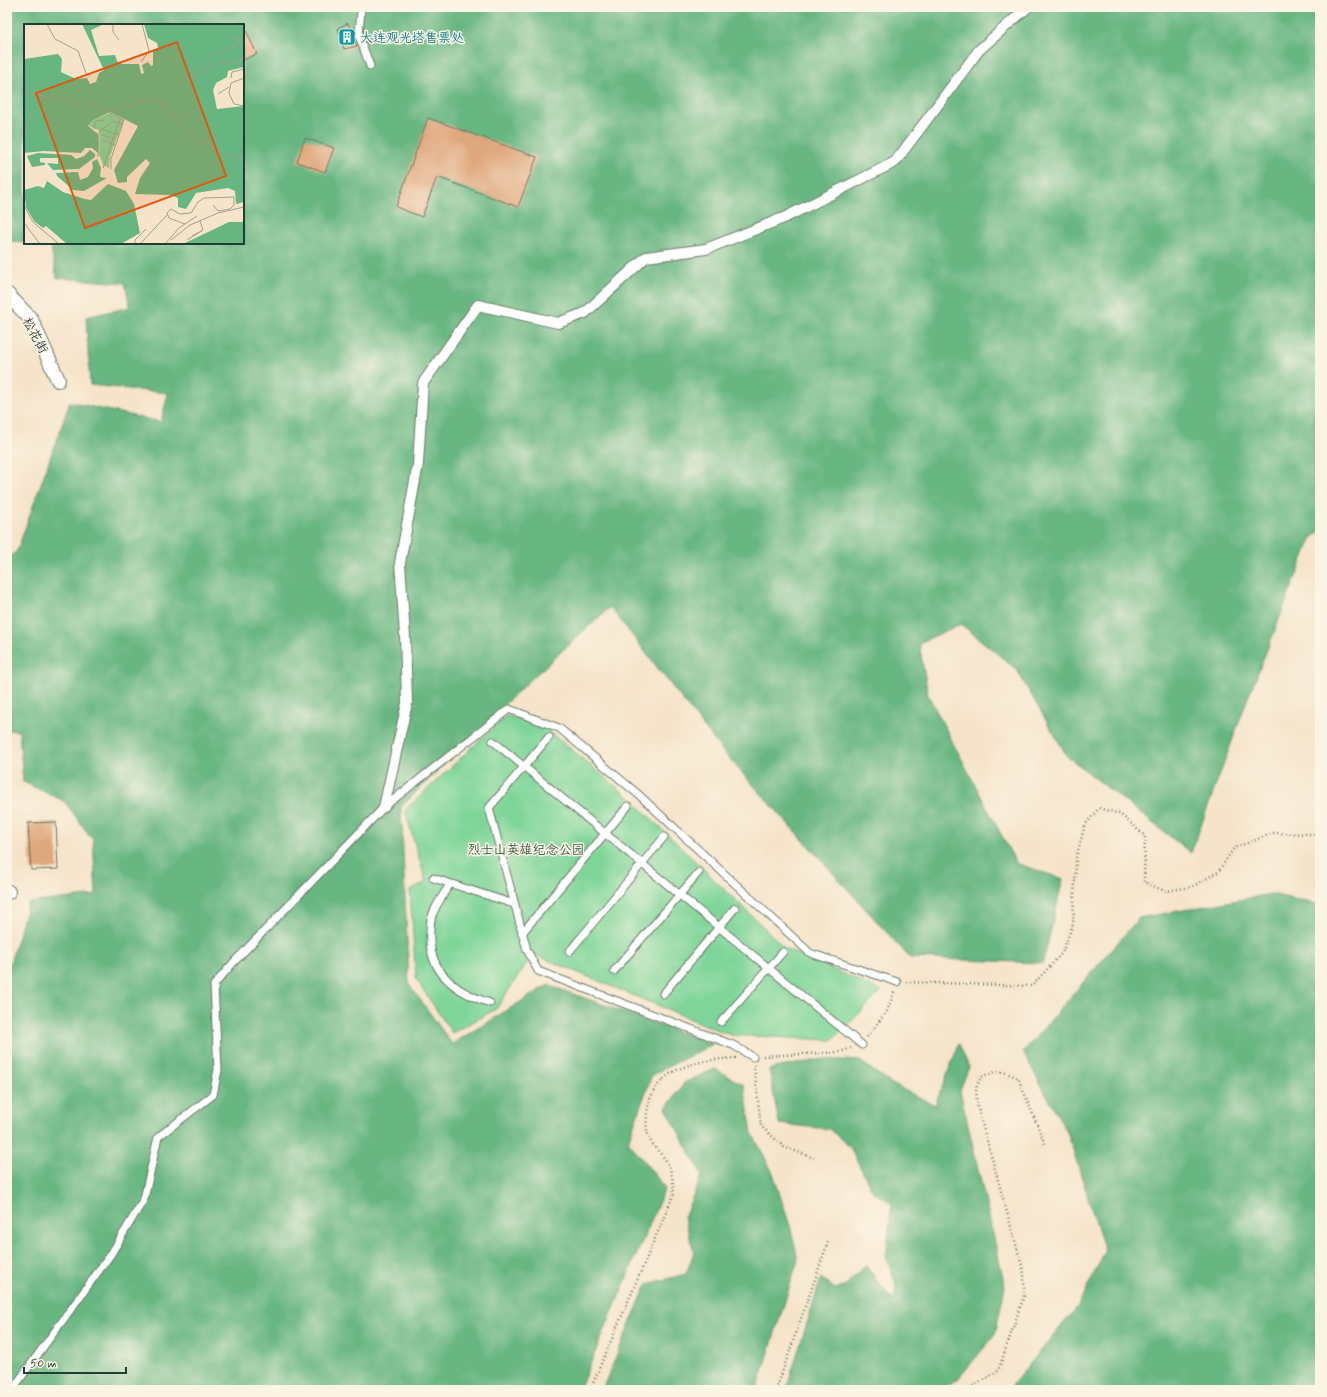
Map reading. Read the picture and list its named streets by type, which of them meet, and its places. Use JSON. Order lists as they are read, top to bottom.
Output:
{
  "streets": {
    "street": ["松花街"]
  },
  "parks": ["烈士山英雄纪念公园"],
  "places": {
    "building": ["大连观光塔售票处"]
  },
  "scale_bar": "50 m"
}
